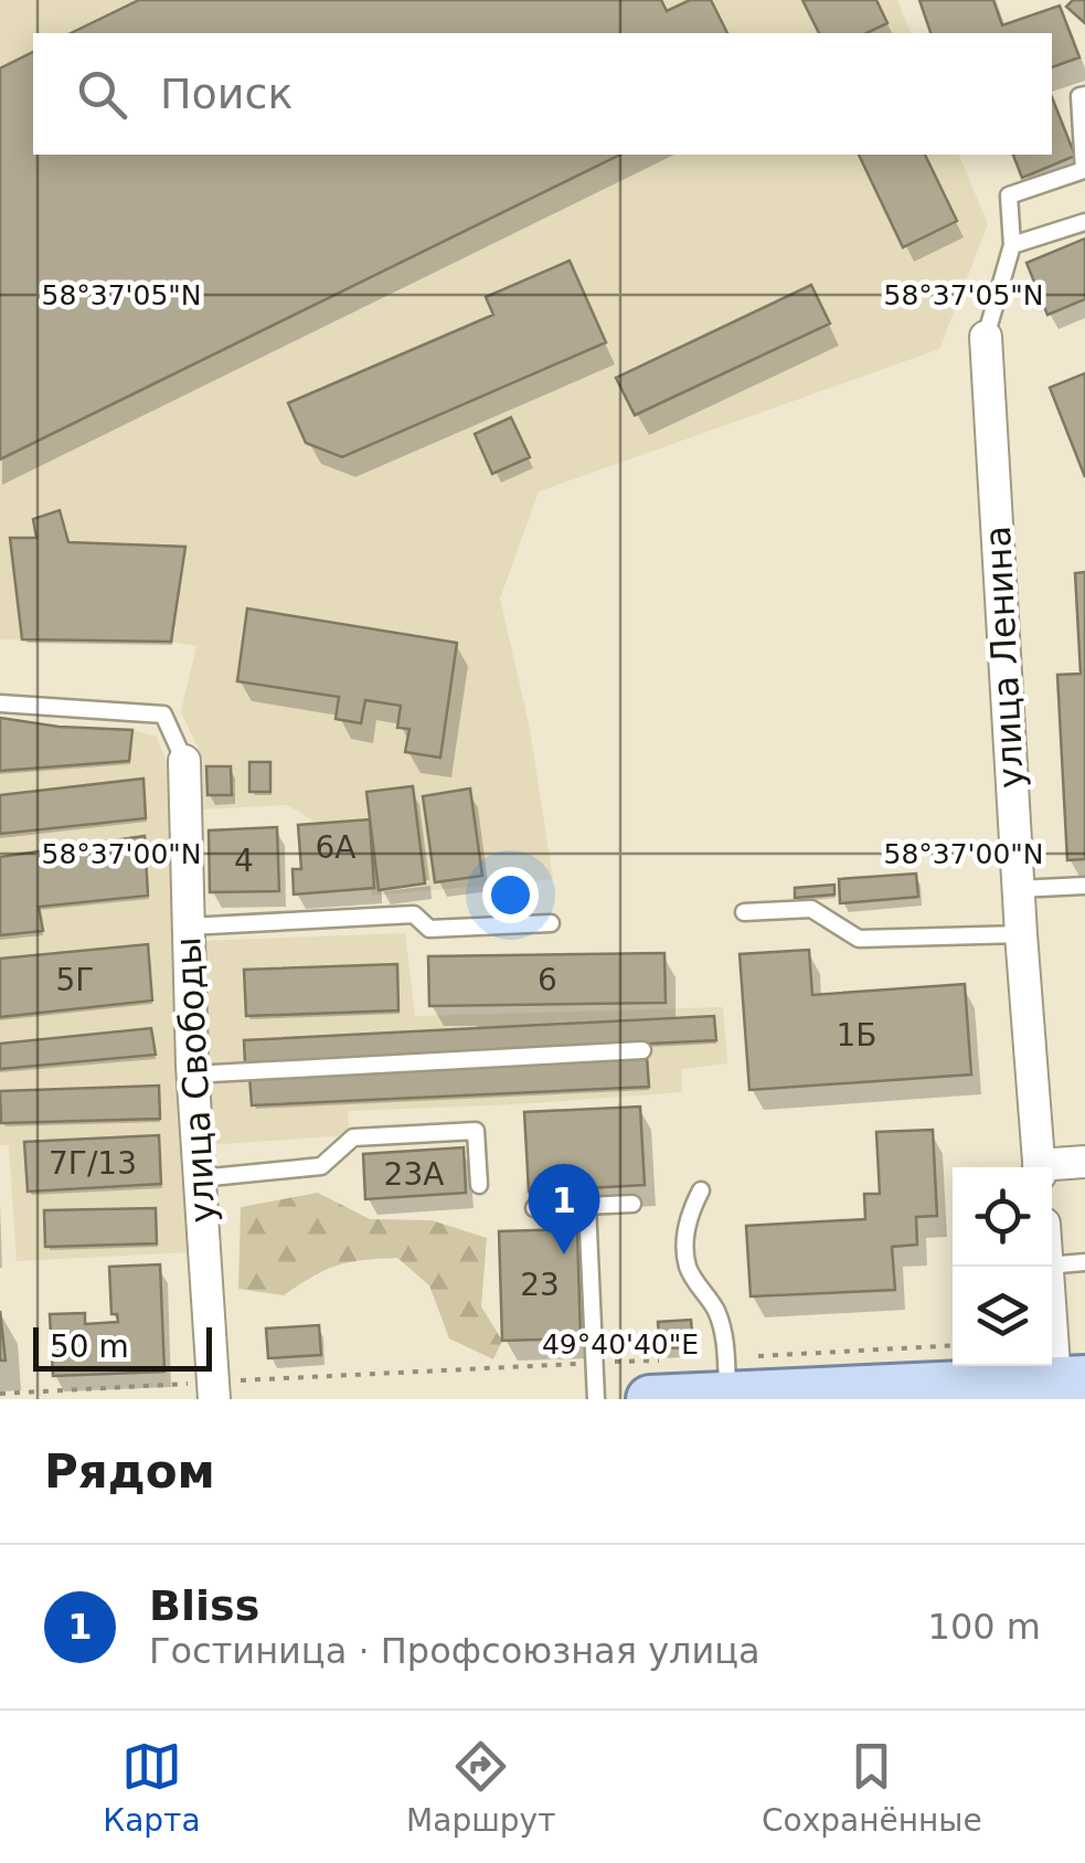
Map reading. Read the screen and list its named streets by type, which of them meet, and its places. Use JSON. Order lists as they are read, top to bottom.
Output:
{
  "streets": {
    "street": ["улица Ленина", "улица Свободы"]
  },
  "house_numbers": [
    "6А",
    "4",
    "5Г",
    "6",
    "1Б",
    "7Г/13",
    "23А",
    "23"
  ],
  "scale_bar": "50 m",
  "page": {
    "search": "Поиск",
    "pins": "1",
    "scale": "50 m",
    "heading": "Рядом",
    "list": [
      {
        "mark": "1",
        "name": "Bliss",
        "note": "Гостиница · Профсоюзная улица",
        "value": "100 m"
      }
    ],
    "nav": ["Карта", "Маршрут", "Сохранённые"]
  },
  "coordinates": ["58°37'05\"N", "58°37'00\"N", "49°40'40\"E"]
}
